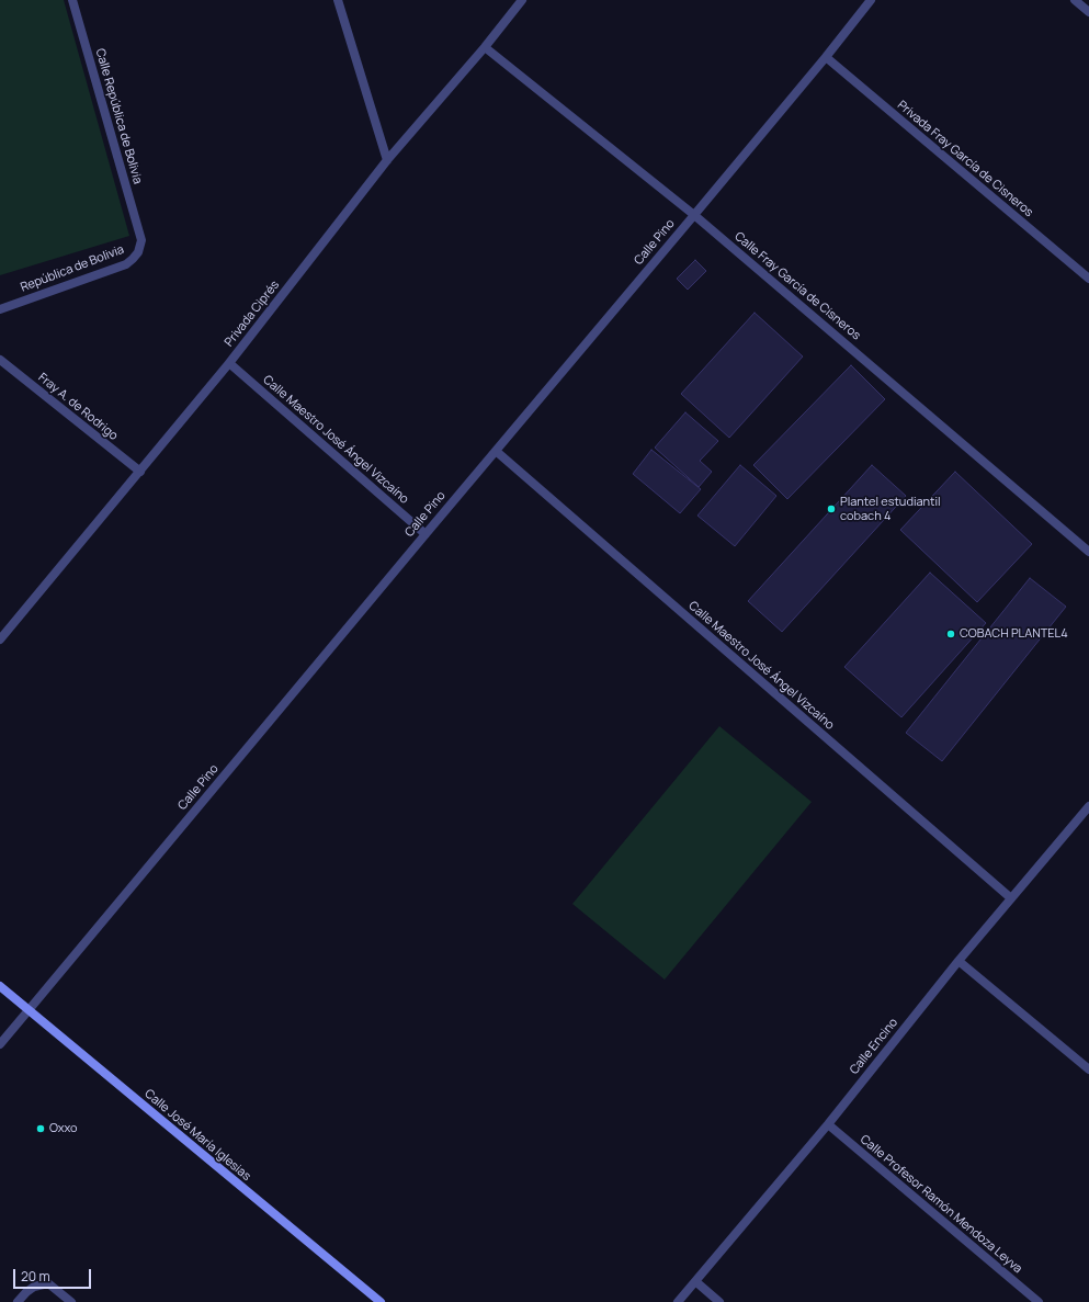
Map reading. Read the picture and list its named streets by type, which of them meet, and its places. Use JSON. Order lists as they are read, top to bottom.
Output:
{
  "streets": {
    "main road": ["Calle José María Iglesias"],
    "street": [
      "Calle República de Bolivia",
      "Privada Fray García de Cisneros",
      "Calle Pino",
      "República de Bolivia",
      "Calle Fray García de Cisneros",
      "Privada Ciprés",
      "Fray A. de Rodrigo",
      "Calle Maestro José Ángel Vizcaíno",
      "Calle Encino",
      "Calle Profesor Ramón Mendoza Leyva"
    ]
  },
  "crossings": [
    ["Calle República de Bolivia", "República de Bolivia"],
    ["Privada Fray García de Cisneros", "Calle Pino"],
    ["Calle Pino", "Calle Fray García de Cisneros"],
    ["Calle Pino", "Calle Maestro José Ángel Vizcaíno"],
    ["Calle Pino", "Calle José María Iglesias"],
    ["Calle Fray García de Cisneros", "Privada Ciprés"],
    ["Privada Ciprés", "Fray A. de Rodrigo"],
    ["Privada Ciprés", "Calle Maestro José Ángel Vizcaíno"],
    ["Calle Maestro José Ángel Vizcaíno", "Calle Encino"],
    ["Calle Encino", "Calle Profesor Ramón Mendoza Leyva"]
  ],
  "places": ["Plantel estudiantil cobach 4", "COBACH PLANTEL4", "Oxxo"],
  "scale_bar": "20 m"
}
